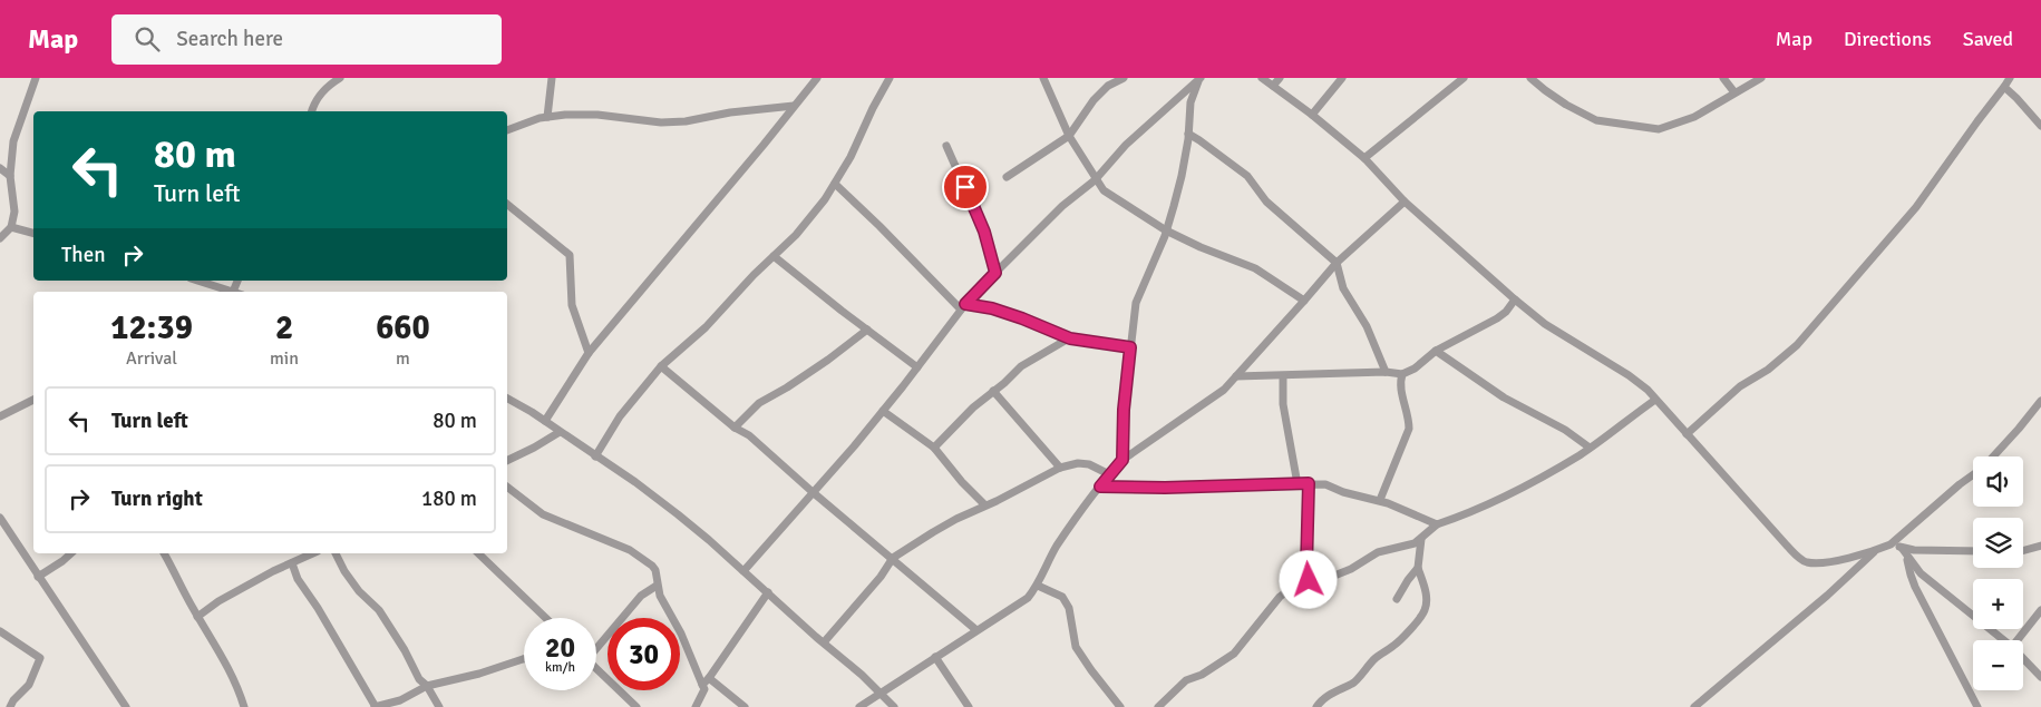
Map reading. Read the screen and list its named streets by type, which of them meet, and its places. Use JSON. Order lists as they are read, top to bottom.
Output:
{
  "page": {
    "header": "Map",
    "search": "Search here",
    "nav": ["Map", "Directions", "Saved"],
    "turn": ["80 m", "Turn left"],
    "then": "Then",
    "eta": [
      "12:39",
      "Arrival",
      "2",
      "min",
      "660",
      "m"
    ],
    "list": [
      {
        "name": "Turn left",
        "value": "80 m"
      },
      {
        "name": "Turn right",
        "value": "180 m"
      }
    ],
    "map_buttons": ["+", "−"],
    "speed": "20 km/h",
    "limit": "30"
  }
}
